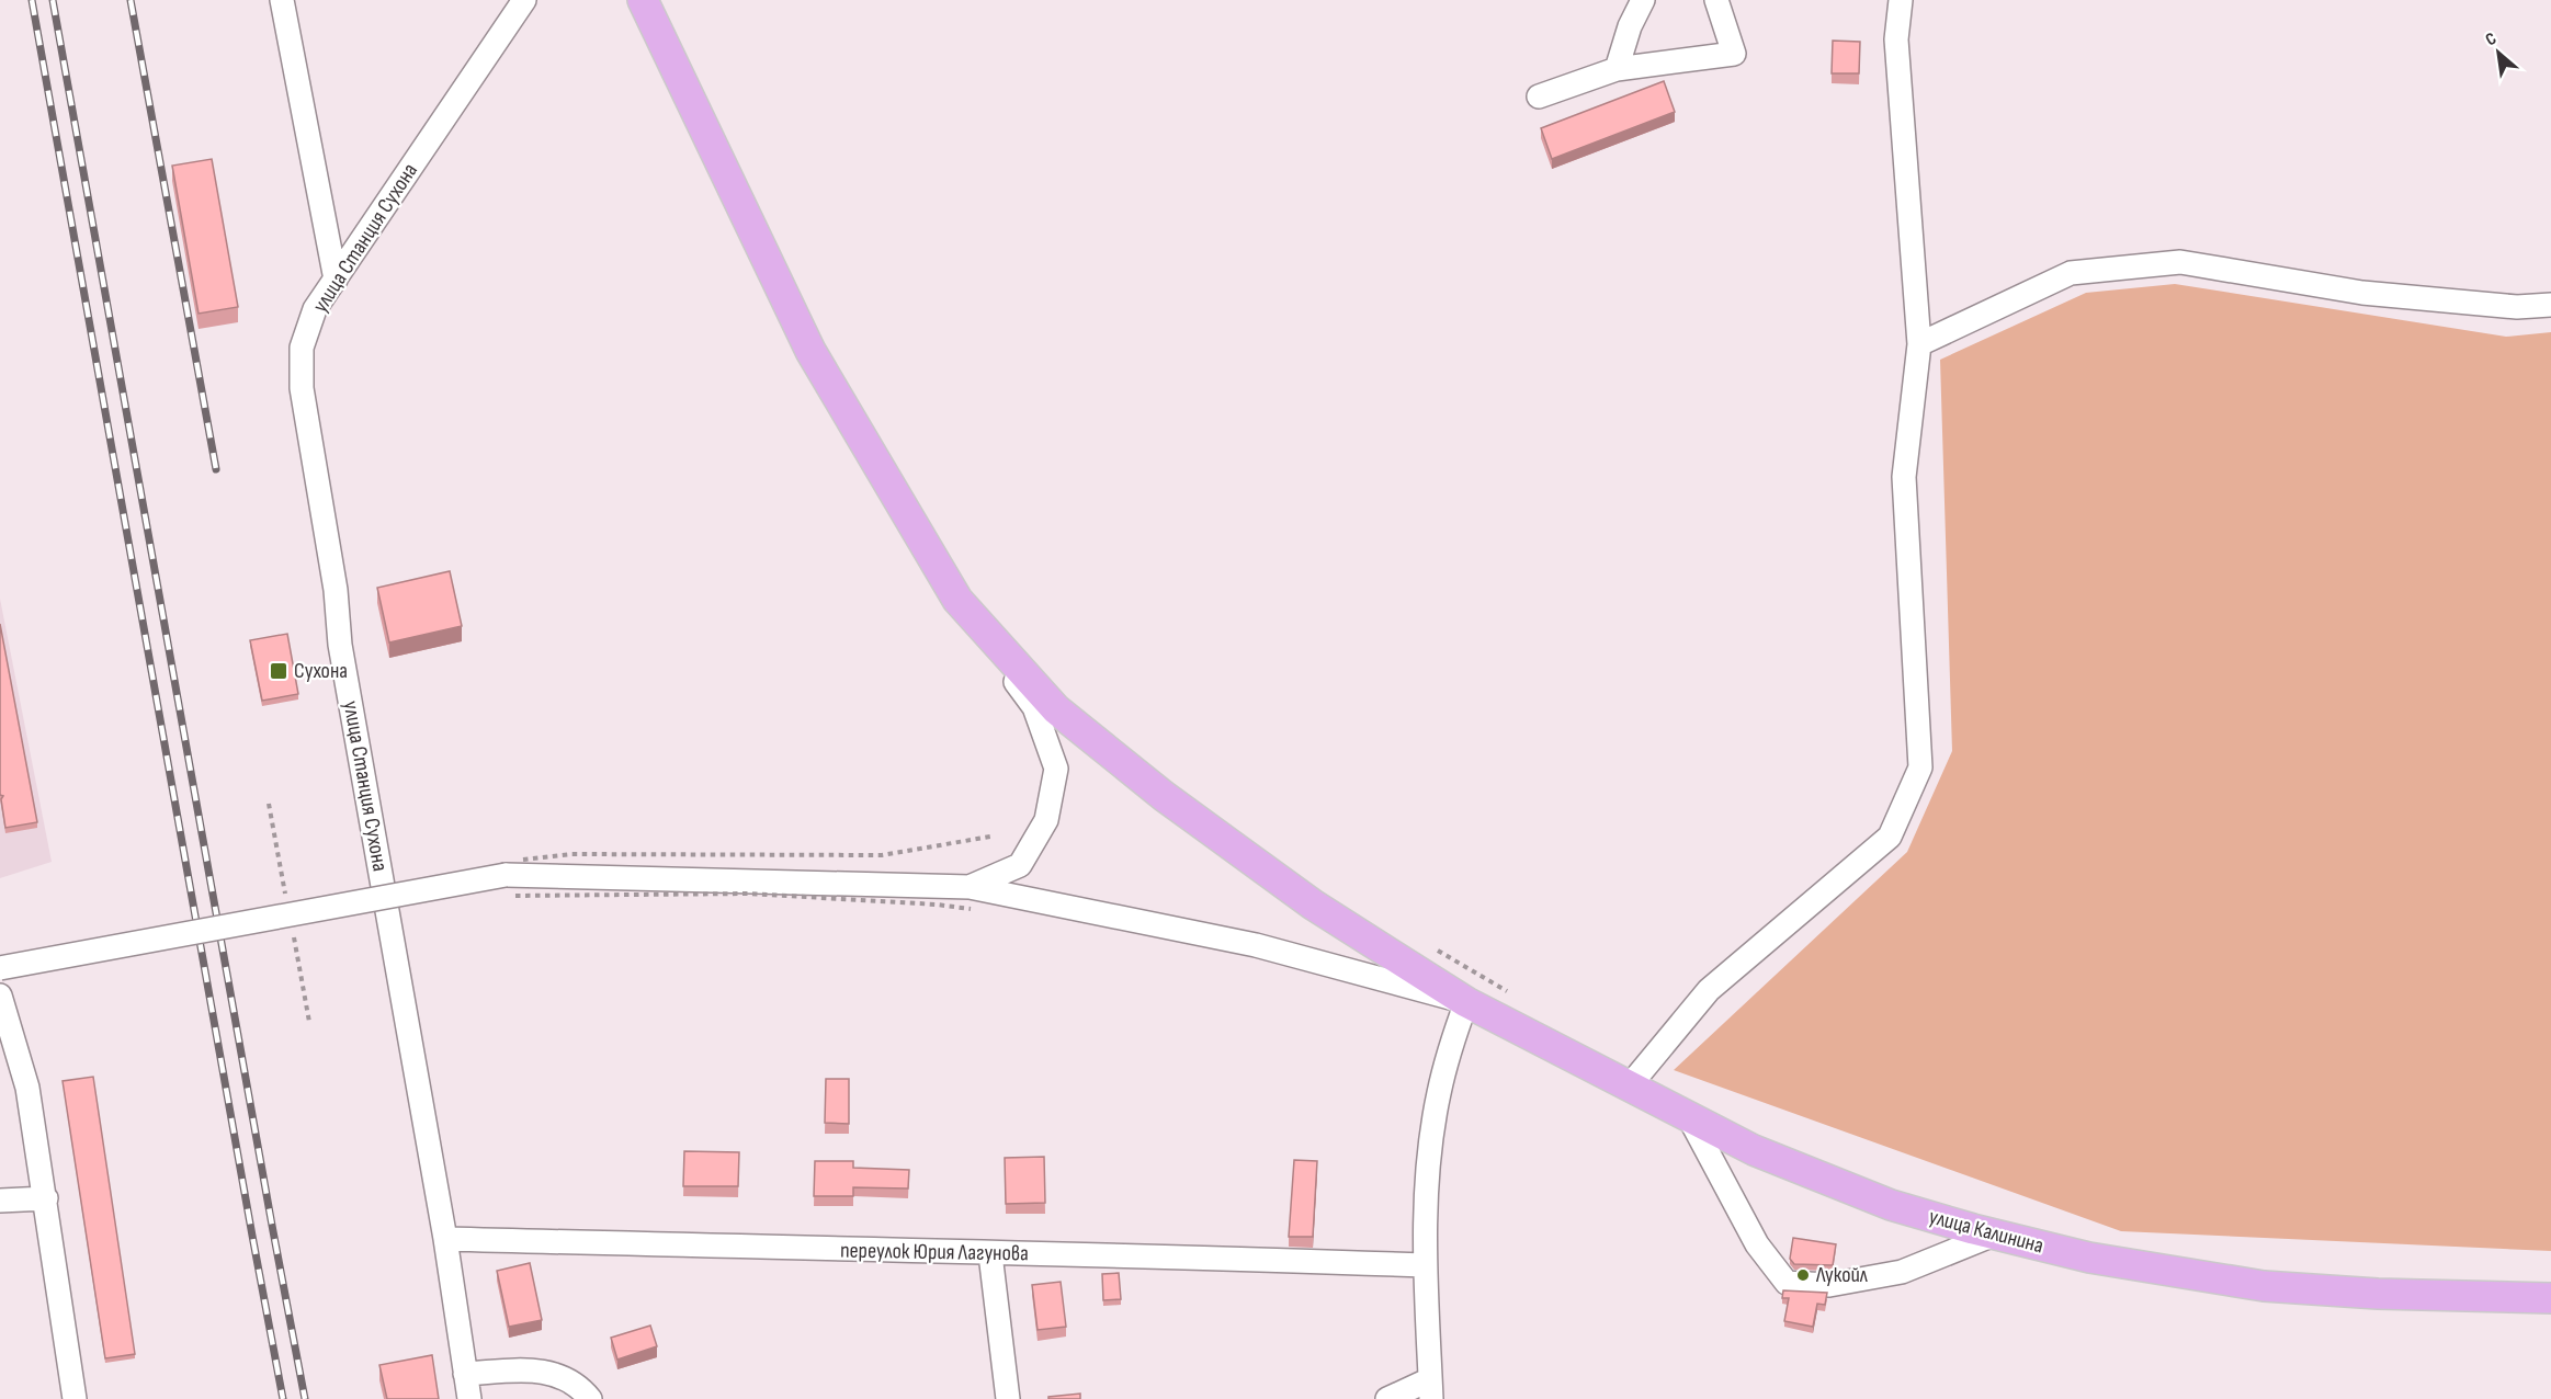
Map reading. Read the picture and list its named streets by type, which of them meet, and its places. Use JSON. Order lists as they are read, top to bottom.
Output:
{
  "streets": {
    "main road": ["улица Калинина"],
    "street": ["улица Станция Сухона", "переулок Юрия Лагунова"]
  },
  "crossings": [
    ["улица Станция Сухона", "переулок Юрия Лагунова"]
  ],
  "places": {
    "transit": ["Сухона"],
    "other": ["Лукойл"]
  },
  "north": "top left"
}
